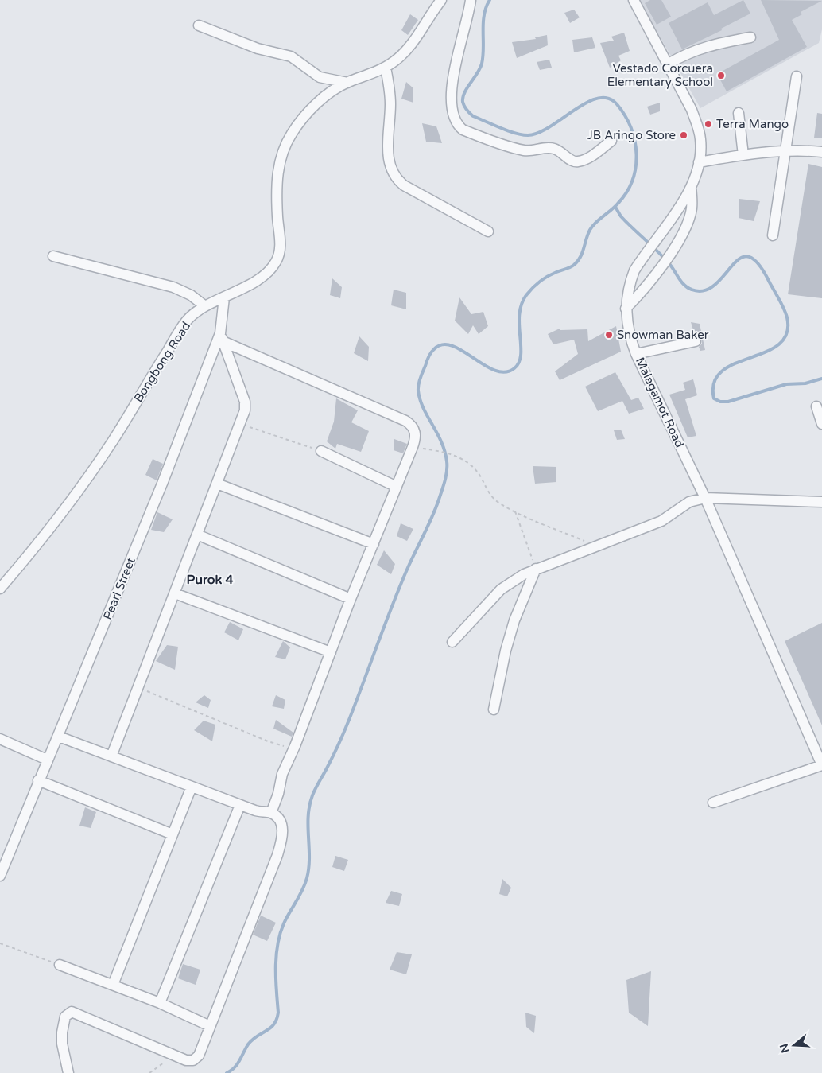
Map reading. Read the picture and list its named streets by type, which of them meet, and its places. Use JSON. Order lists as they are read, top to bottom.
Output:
{
  "streets": {
    "street": ["Bongbong Road", "Malagamot Road", "Pearl Street"]
  },
  "crossings": [
    ["Bongbong Road", "Pearl Street"]
  ],
  "districts": ["Purok 4"],
  "places": [
    "Vestado Corcuera Elementary School",
    "Terra Mango",
    "JB Aringo Store",
    "Snowman Baker"
  ],
  "north": "left"
}
